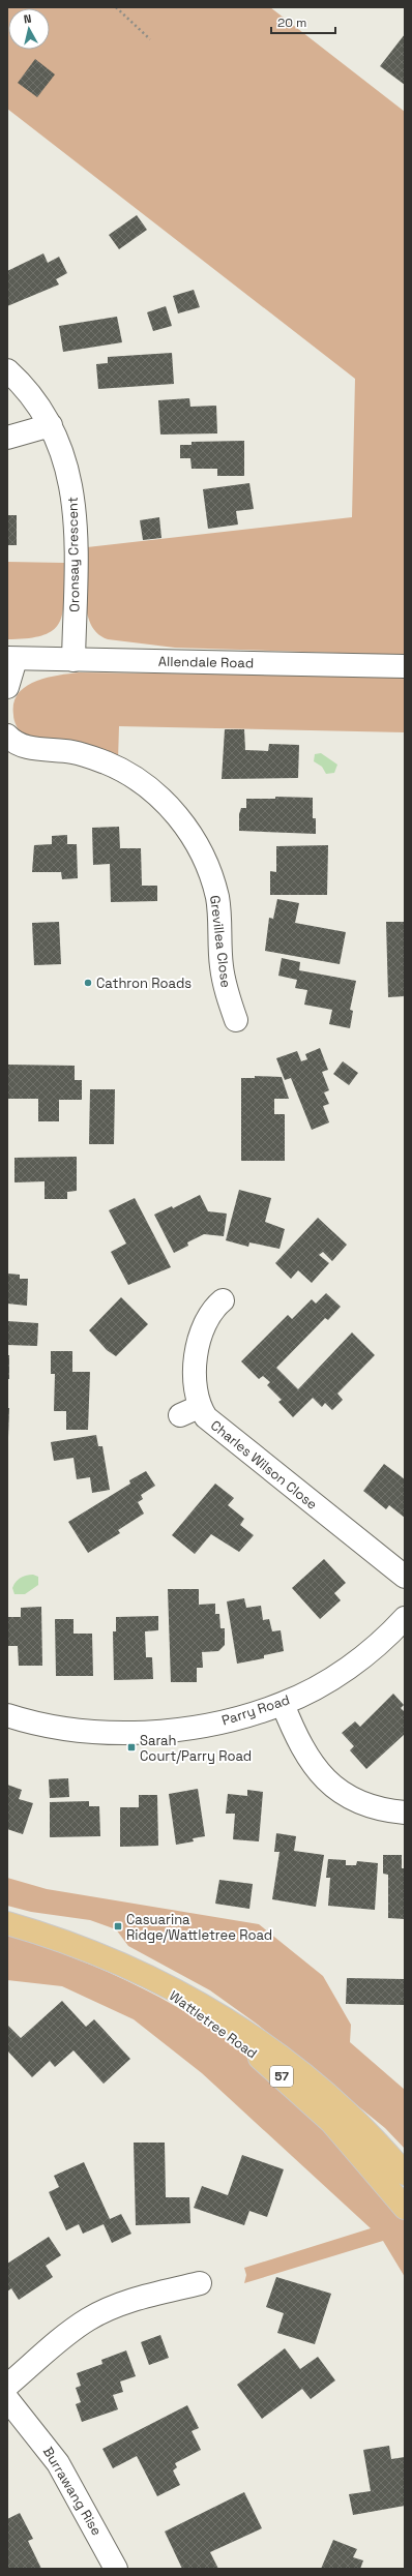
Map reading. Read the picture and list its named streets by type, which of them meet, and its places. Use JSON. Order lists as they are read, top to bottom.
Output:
{
  "streets": {
    "main road": ["Wattletree Road", "57"],
    "street": [
      "Oronsay Crescent",
      "Allendale Road",
      "Grevillea Close",
      "Charles Wilson Close",
      "Parry Road",
      "Burrawang Rise"
    ]
  },
  "crossings": [
    ["Oronsay Crescent", "Allendale Road"]
  ],
  "places": {
    "other": ["Cathron Roads"],
    "transit": ["Sarah Court/Parry Road", "Casuarina Ridge/Wattletree Road"]
  },
  "scale_bar": "20 m",
  "north": "top"
}
